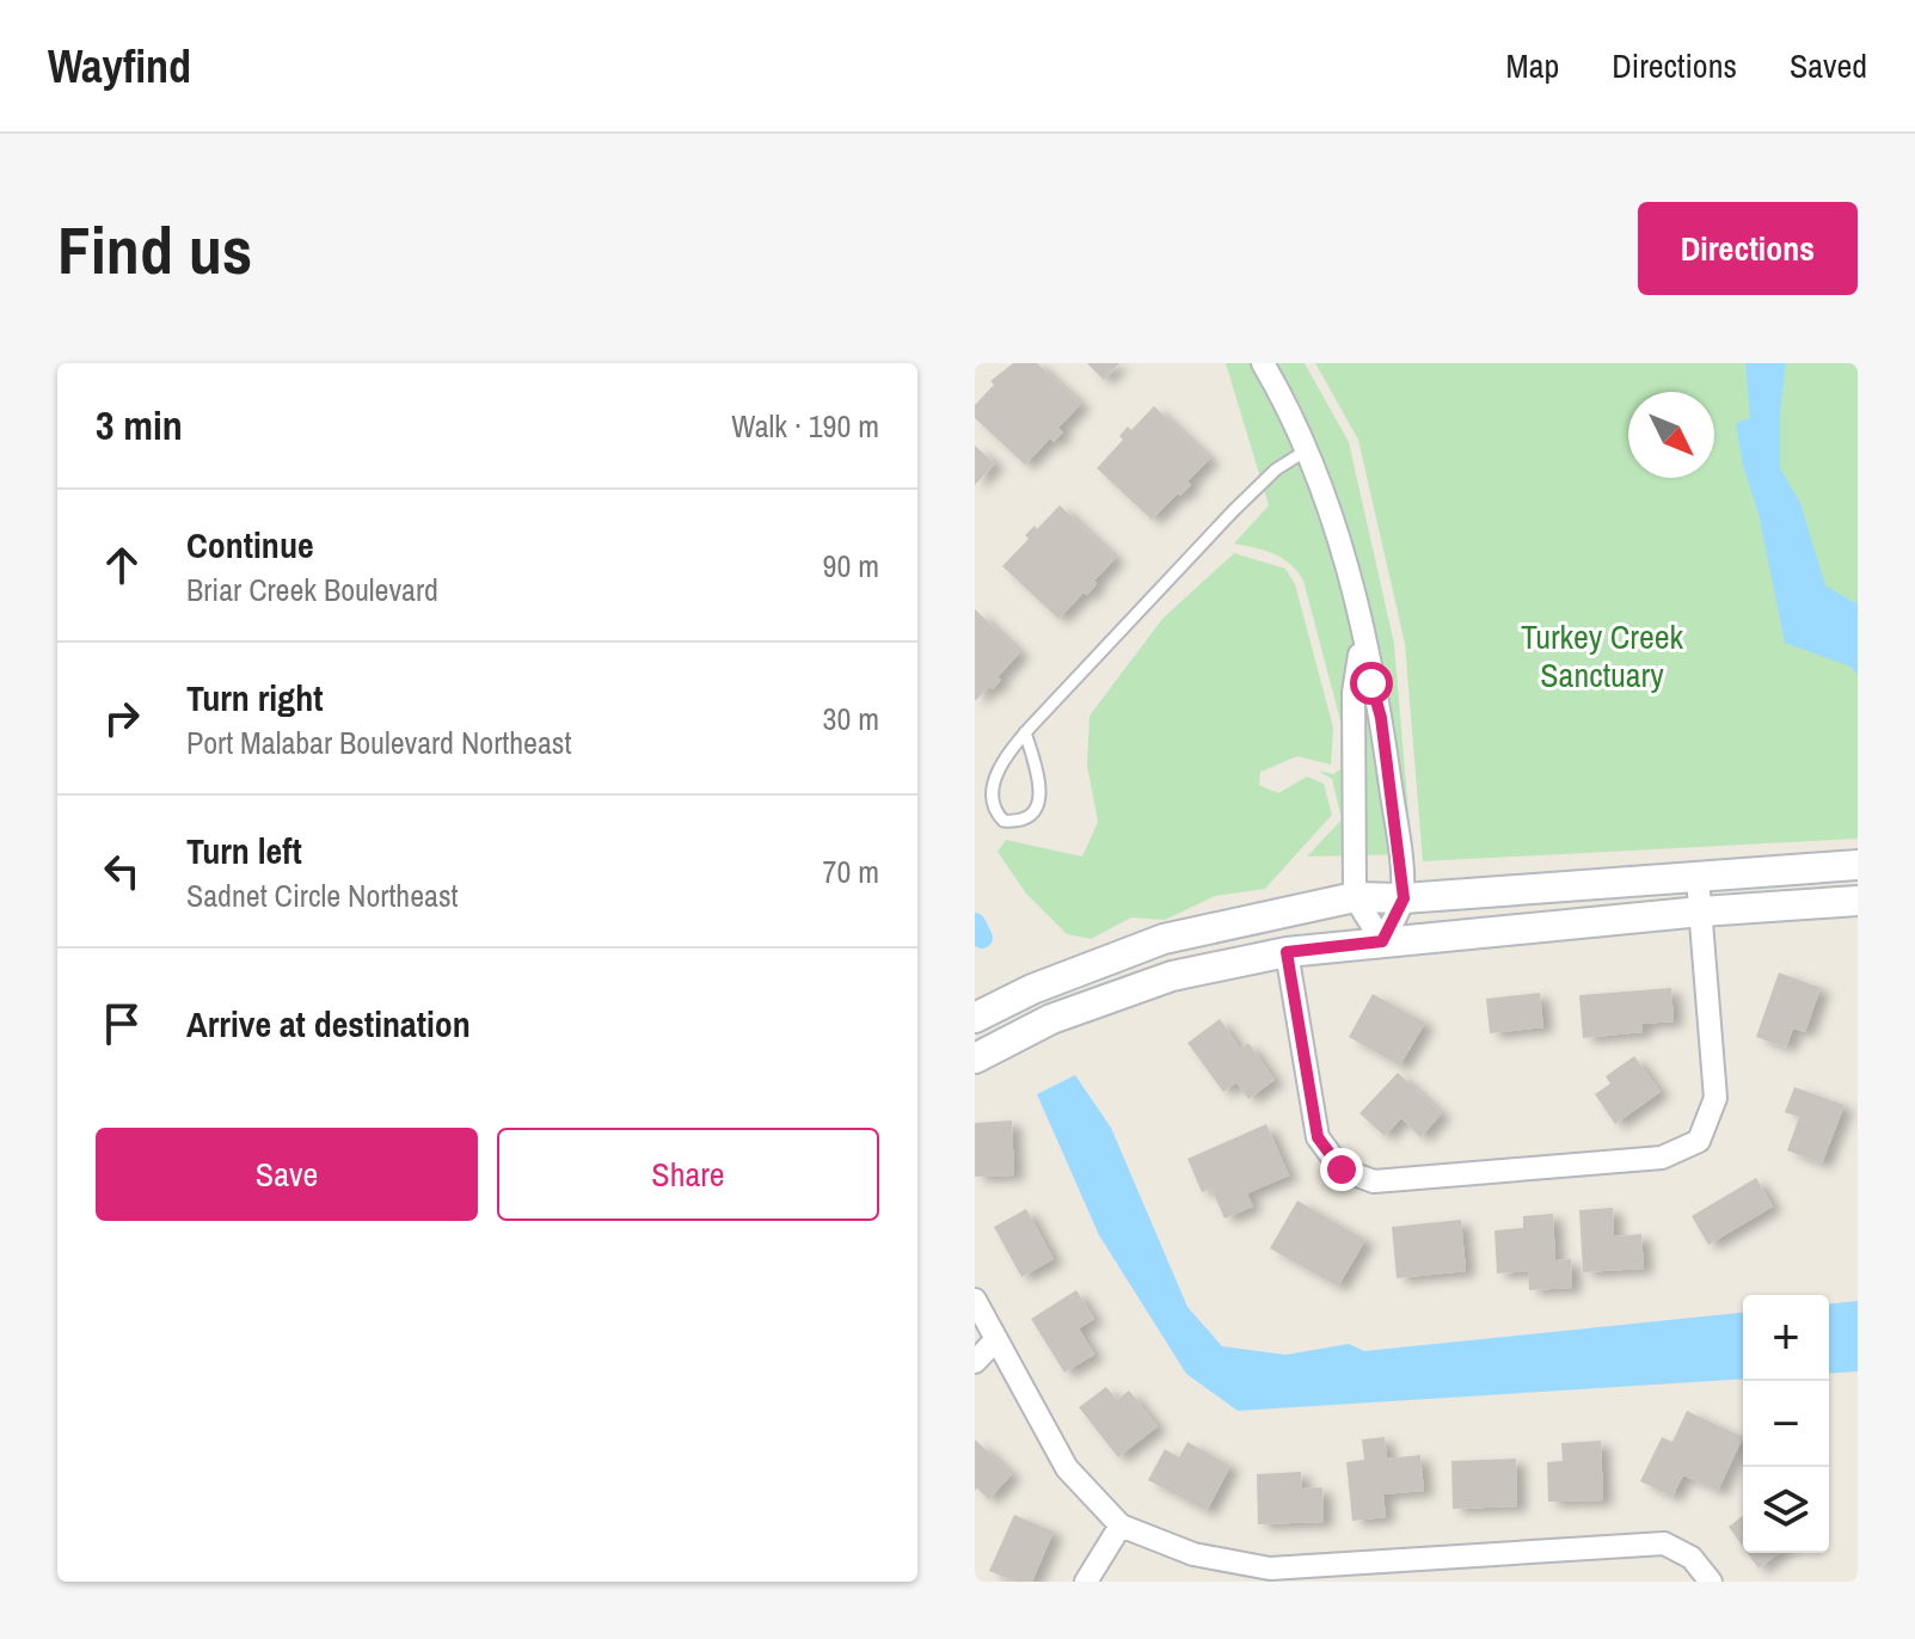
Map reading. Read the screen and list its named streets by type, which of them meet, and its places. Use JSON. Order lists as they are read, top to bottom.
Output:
{
  "parks": ["Turkey Creek Sanctuary"],
  "north": "bottom right",
  "page": {
    "header": "Wayfind",
    "nav": ["Map", "Directions", "Saved"],
    "buttons": [
      "Directions",
      ["Save", "Share"]
    ],
    "title": "Find us",
    "heading": ["3 min", "Walk · 190 m"],
    "list": [
      ["Continue", "Briar Creek Boulevard", "90 m"],
      ["Turn right", "Port Malabar Boulevard Northeast", "30 m"],
      ["Turn left", "Sadnet Circle Northeast", "70 m"],
      "Arrive at destination"
    ],
    "map_buttons": ["+", "−"]
  }
}
